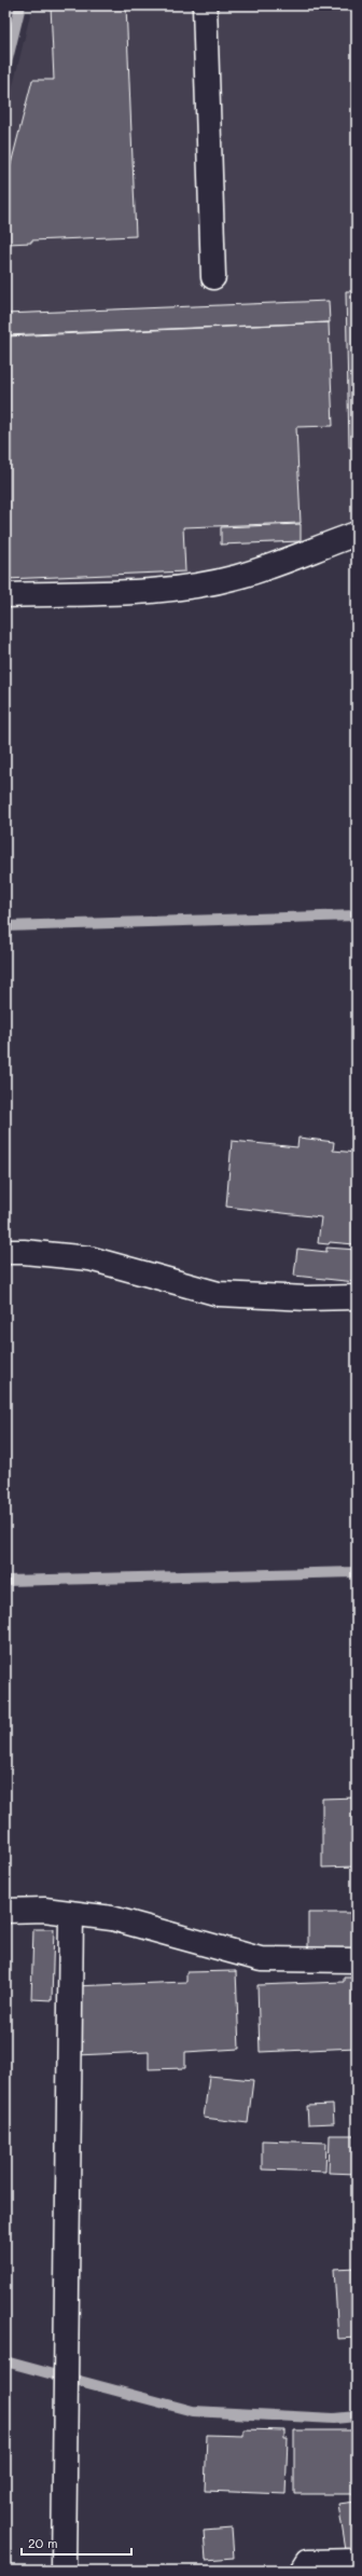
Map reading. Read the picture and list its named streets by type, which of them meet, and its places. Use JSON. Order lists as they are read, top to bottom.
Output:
{
  "scale_bar": "20 m"
}
